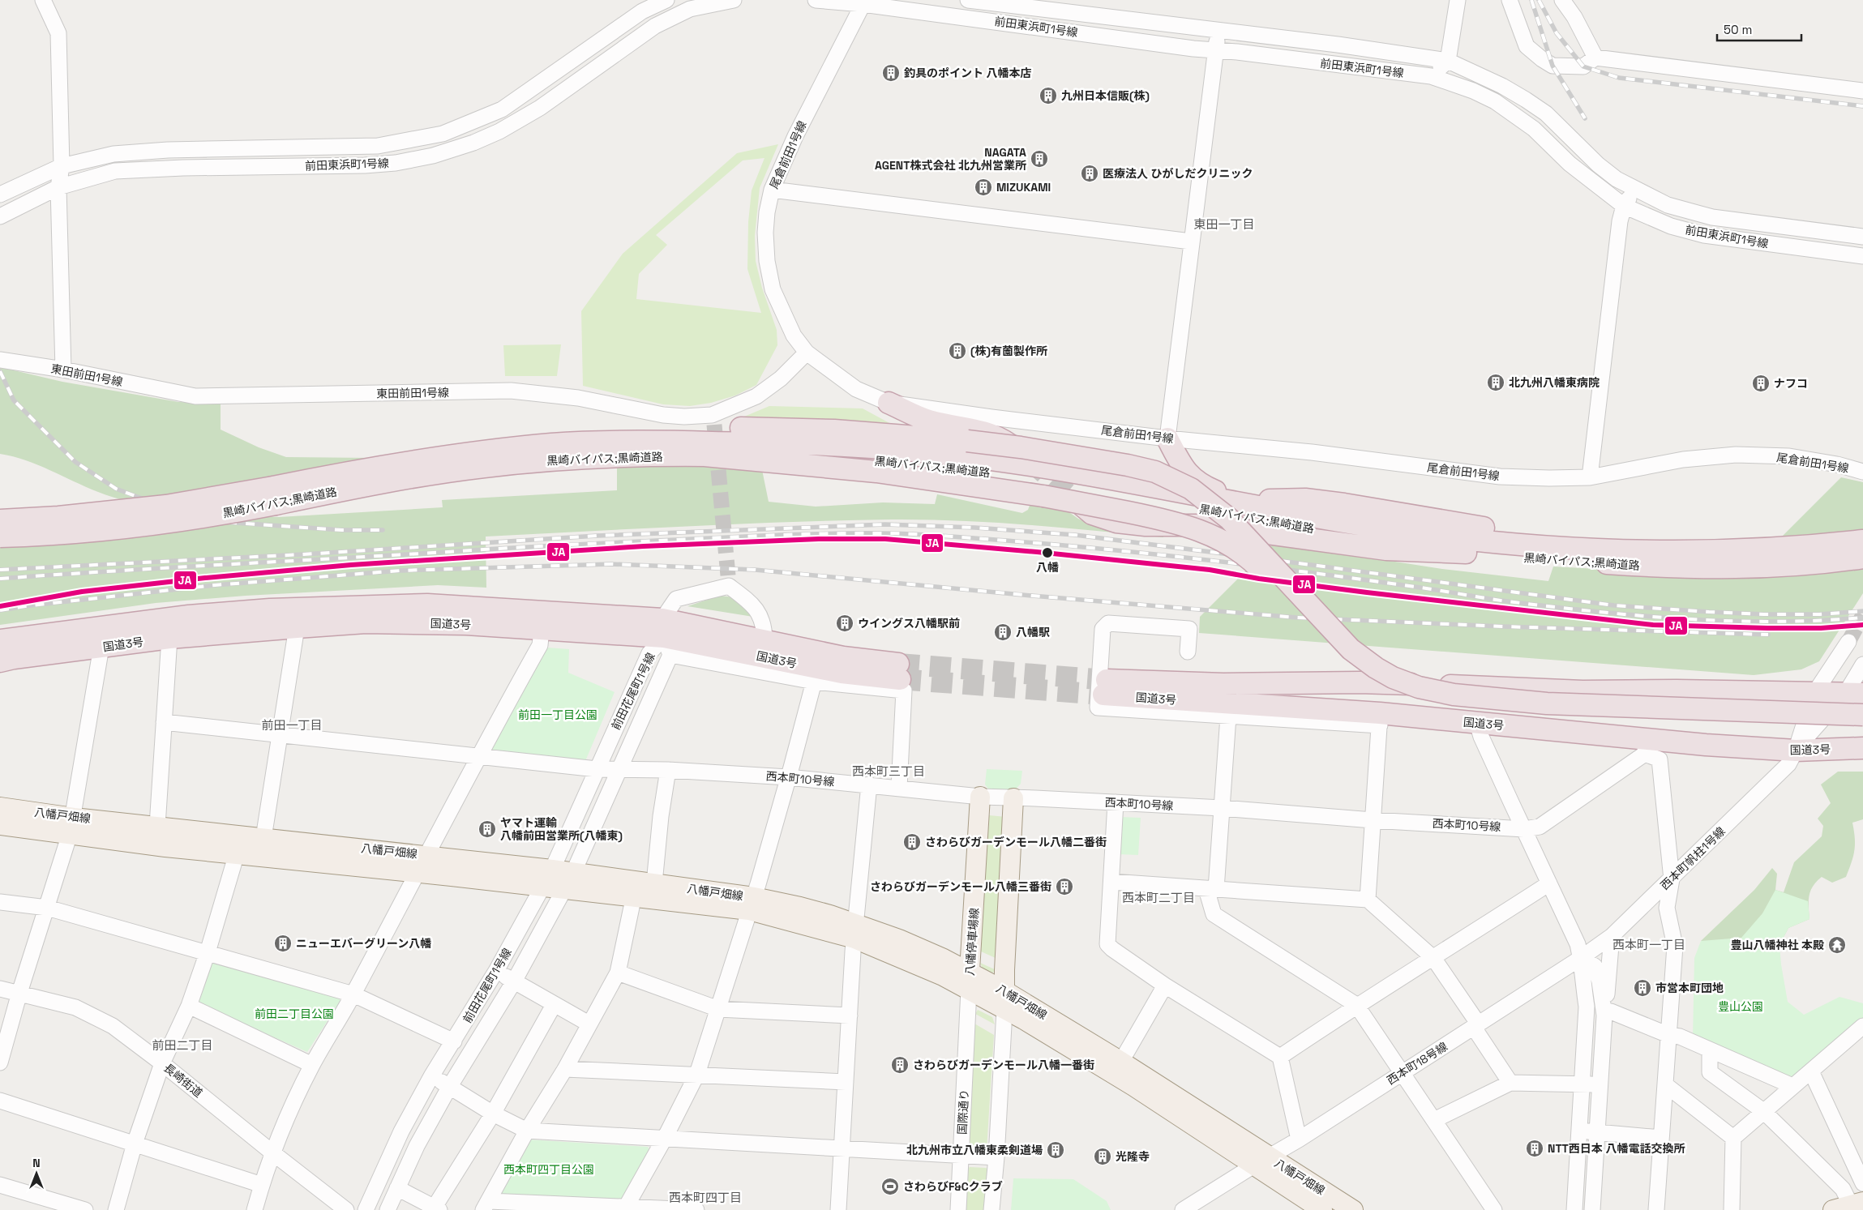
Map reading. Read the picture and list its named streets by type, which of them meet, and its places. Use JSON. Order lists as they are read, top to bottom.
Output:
{
  "streets": {
    "highway": ["黒崎バイパス;黒崎道路", "国道3号"],
    "main road": ["八幡戸畑線", "八幡停車場線"],
    "street": [
      "前田東浜町1号線",
      "尾倉前田1号線",
      "東田前田1号線",
      "前田花尾町1号線",
      "西本町10号線",
      "西本町帆柱1号線",
      "西本町18号線",
      "長崎街道",
      "国際通り"
    ]
  },
  "crossings": [
    ["前田東浜町1号線", "尾倉前田1号線"],
    ["尾倉前田1号線", "東田前田1号線"],
    ["国道3号", "前田花尾町1号線"],
    ["国道3号", "西本町10号線"],
    ["国道3号", "西本町帆柱1号線"],
    ["前田花尾町1号線", "西本町10号線"],
    ["前田花尾町1号線", "八幡戸畑線"],
    ["西本町10号線", "八幡停車場線"],
    ["八幡戸畑線", "八幡停車場線"],
    ["八幡戸畑線", "西本町18号線"],
    ["八幡戸畑線", "国際通り"],
    ["西本町帆柱1号線", "西本町18号線"],
    ["八幡停車場線", "国際通り"]
  ],
  "districts": [
    "東田一丁目",
    "前田一丁目",
    "西本町三丁目",
    "西本町二丁目",
    "西本町一丁目",
    "前田二丁目",
    "西本町四丁目"
  ],
  "parks": [
    "前田一丁目公園",
    "豊山公園",
    "前田二丁目公園",
    "西本町四丁目公園"
  ],
  "places": {
    "building": [
      "釣具のポイント 八幡本店",
      "九州日本信販(株)",
      "NAGATA AGENT株式会社 北九州営業所",
      "医療法人 ひがしだクリニック",
      "MIZUKAMI",
      "(株)有薗製作所",
      "北九州八幡東病院",
      "ナフコ",
      "ウイングス八幡駅前",
      "八幡駅",
      "ヤマト運輸 八幡前田営業所(八幡東)",
      "さわらびガーデンモール八幡二番街",
      "さわらびガーデンモール八幡三番街",
      "ニューエバーグリーン八幡",
      "市営本町団地",
      "さわらびガーデンモール八幡一番街",
      "NTT西日本 八幡電話交換所",
      "北九州市立八幡東柔剣道場",
      "光隆寺"
    ],
    "other": ["八幡"],
    "temple": ["豊山八幡神社 本殿"],
    "sports": ["さわらびF&Cクラブ"]
  },
  "lines": ["transit line JA"],
  "scale_bar": "50 m",
  "north": "top"
}
